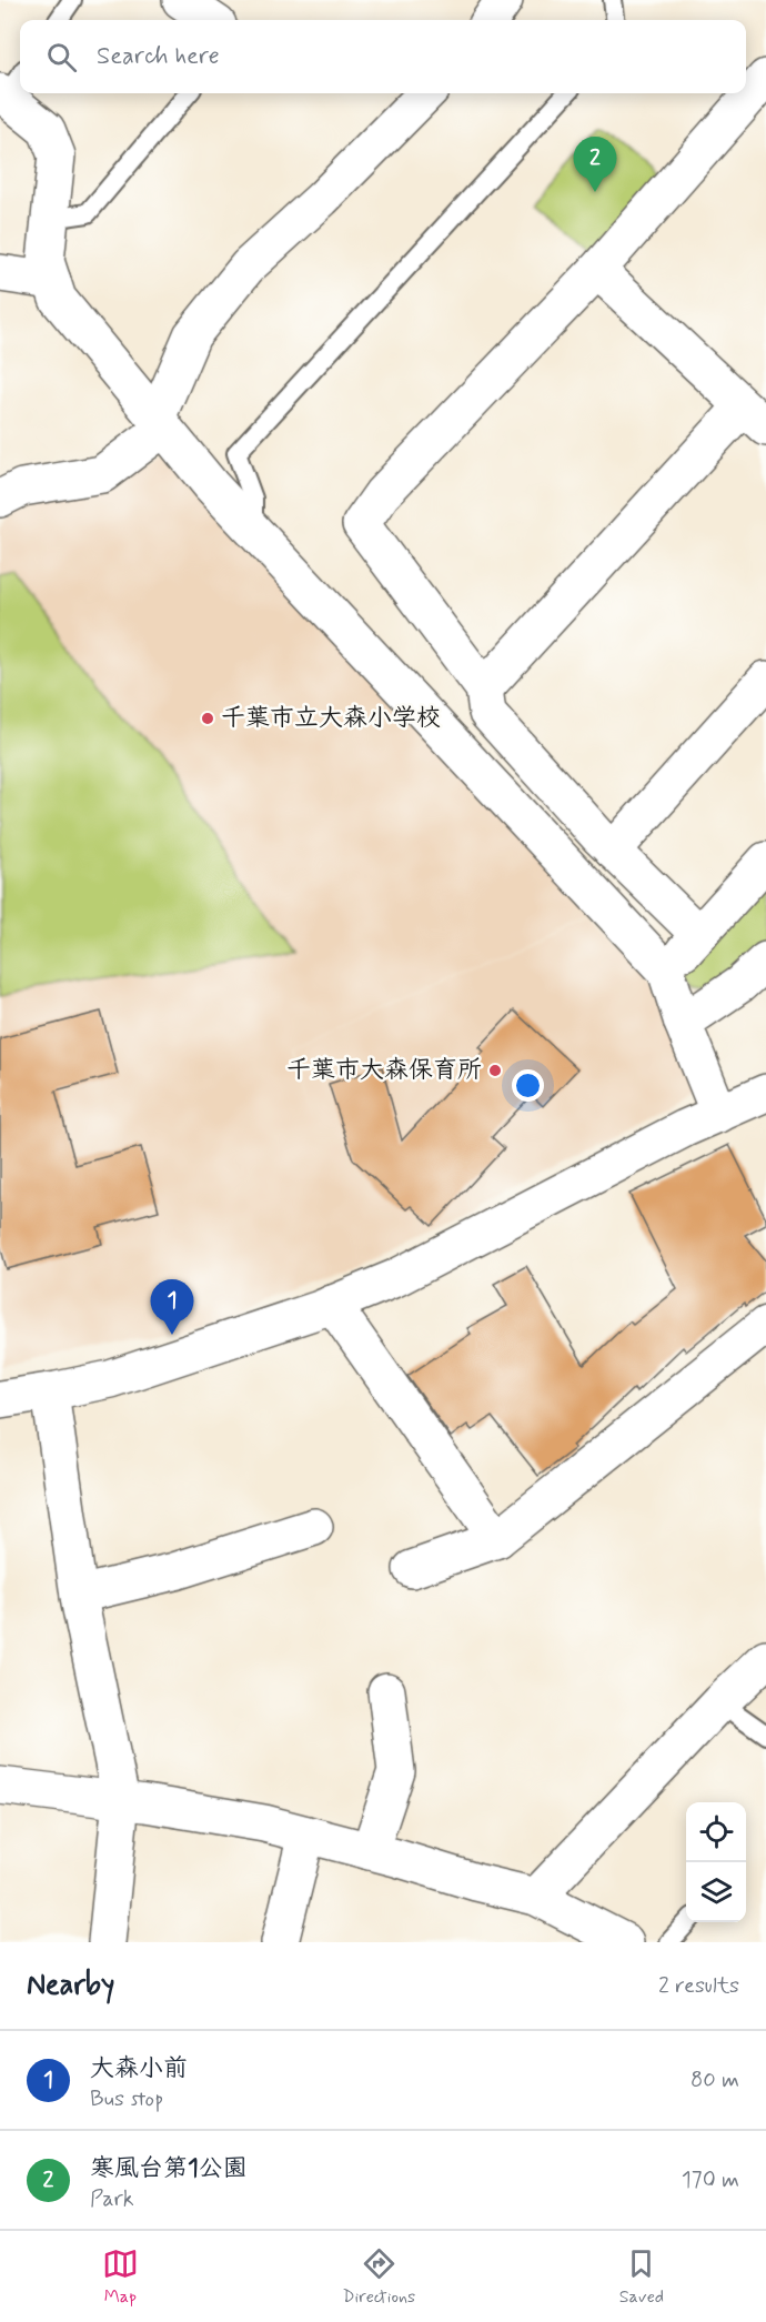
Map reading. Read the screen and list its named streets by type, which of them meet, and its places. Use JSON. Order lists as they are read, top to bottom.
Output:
{
  "places": ["千葉市立大森小学校", "千葉市大森保育所"],
  "page": {
    "search": "Search here",
    "pins": ["2", "1"],
    "heading": ["Nearby", "2 results"],
    "list": [
      {
        "mark": "1",
        "name": "大森小前",
        "note": "Bus stop",
        "value": "80 m"
      },
      {
        "mark": "2",
        "name": "寒風台第1公園",
        "note": "Park",
        "value": "170 m"
      }
    ],
    "nav": ["Map", "Directions", "Saved"]
  }
}
